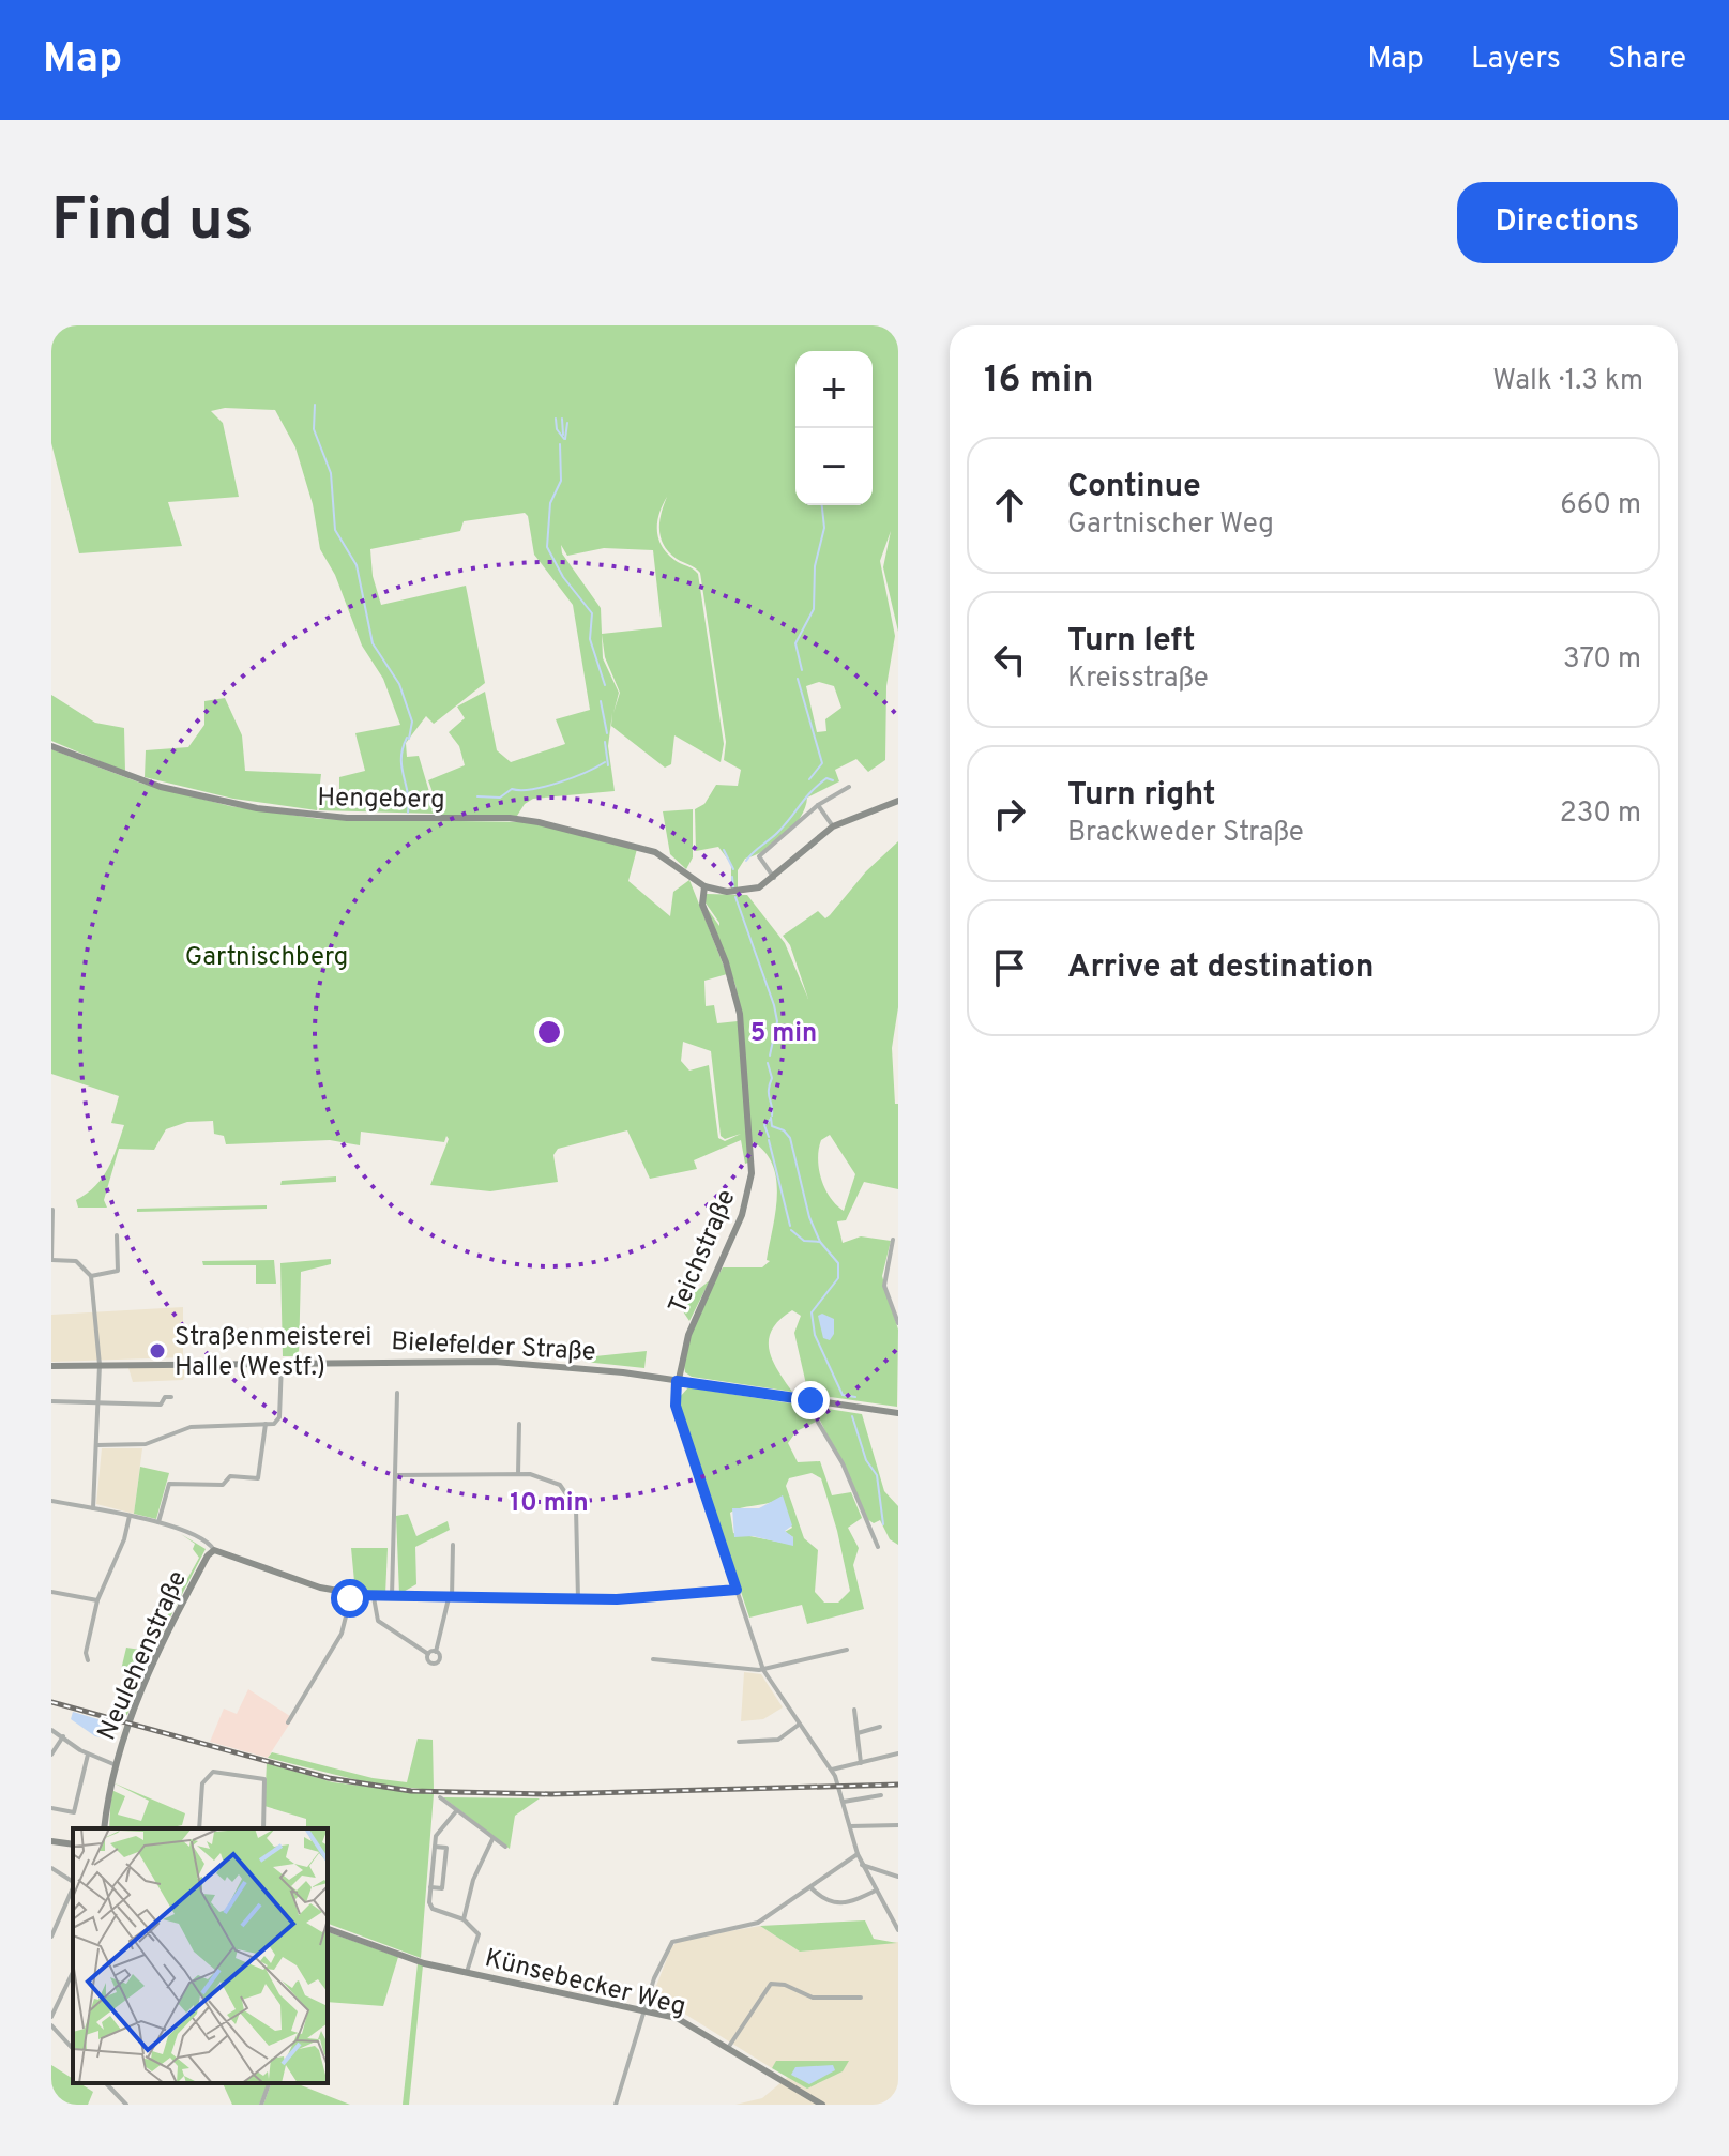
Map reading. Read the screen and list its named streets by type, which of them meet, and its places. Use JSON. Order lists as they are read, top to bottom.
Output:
{
  "streets": {
    "street": [
      "Hengeberg",
      "Teichstraße",
      "Bielefelder Straße",
      "Neulehenstraße",
      "Künsebecker Weg"
    ]
  },
  "crossings": [
    ["Hengeberg", "Teichstraße"],
    ["Teichstraße", "Bielefelder Straße"]
  ],
  "parks": ["Gartnischberg"],
  "places": ["Straßenmeisterei Halle (Westf.)"],
  "page": {
    "header": "Map",
    "nav": ["Map", "Layers", "Share"],
    "buttons": "Directions",
    "title": "Find us",
    "heading": ["16 min", "Walk · 1.3 km"],
    "map_buttons": ["+", "−"],
    "list": [
      ["Continue", "Gartnischer Weg", "660 m"],
      ["Turn left", "Kreisstraße", "370 m"],
      ["Turn right", "Brackweder Straße", "230 m"],
      "Arrive at destination"
    ]
  },
  "rings": ["5 min", "10 min"]
}
